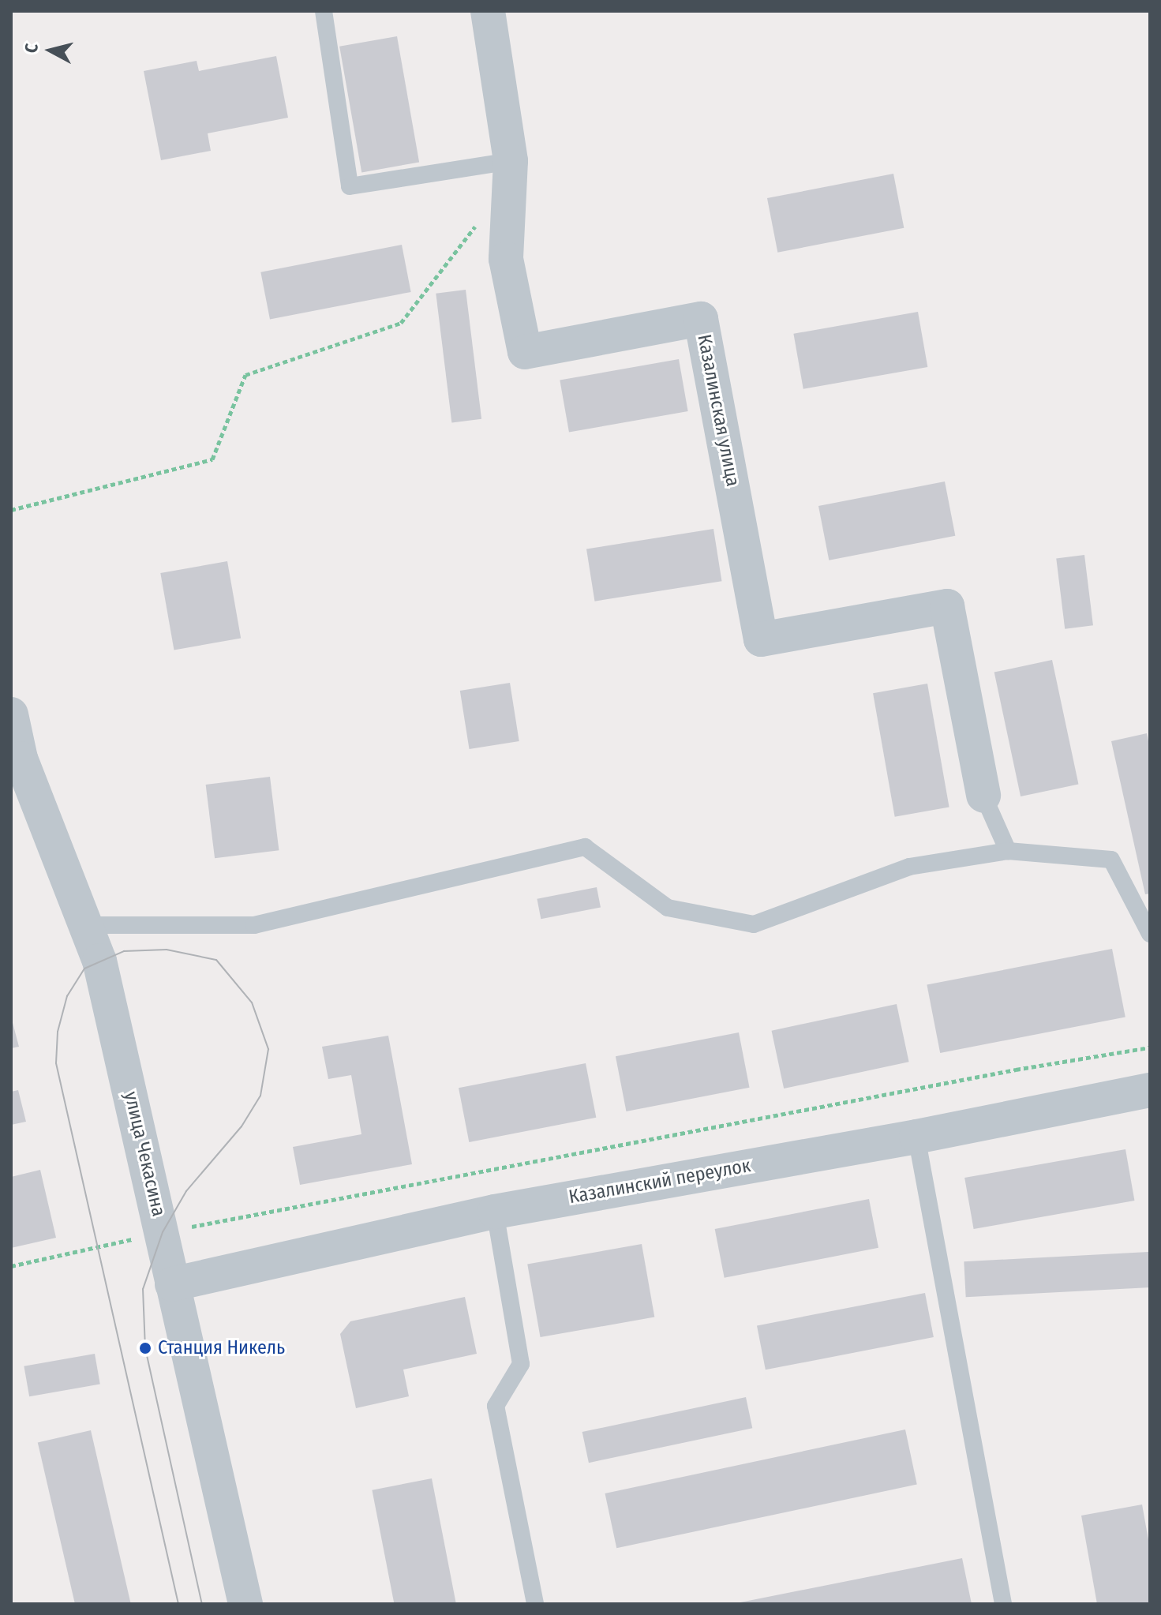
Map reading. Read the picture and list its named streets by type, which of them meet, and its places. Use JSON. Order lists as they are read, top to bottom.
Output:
{
  "streets": {
    "street": ["Казалинская улица", "улица Чекасина", "Казалинский переулок"]
  },
  "crossings": [
    ["улица Чекасина", "Казалинский переулок"]
  ],
  "places": ["Станция Никель"],
  "north": "left"
}
